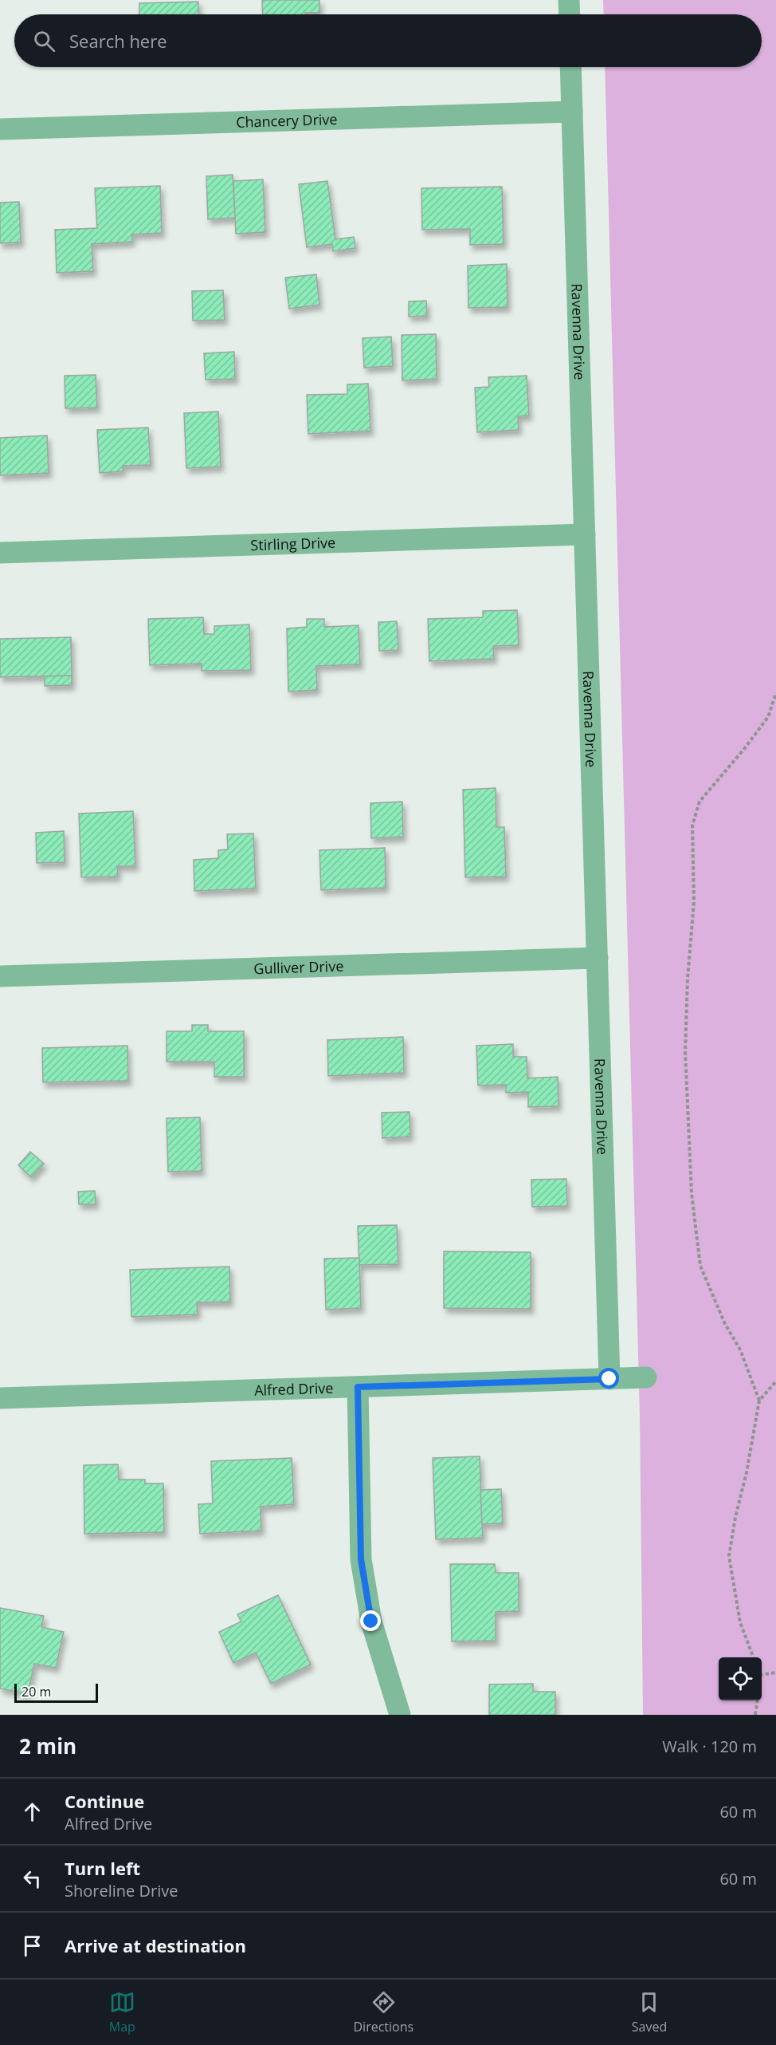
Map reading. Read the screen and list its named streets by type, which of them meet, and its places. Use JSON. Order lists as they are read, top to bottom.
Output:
{
  "streets": {
    "street": [
      "Chancery Drive",
      "Ravenna Drive",
      "Stirling Drive",
      "Gulliver Drive",
      "Alfred Drive"
    ]
  },
  "crossings": [
    ["Chancery Drive", "Ravenna Drive"],
    ["Ravenna Drive", "Stirling Drive"],
    ["Ravenna Drive", "Gulliver Drive"],
    ["Ravenna Drive", "Alfred Drive"]
  ],
  "scale_bar": "20 m",
  "page": {
    "search": "Search here",
    "scale": "20 m",
    "heading": ["2 min", "Walk · 120 m"],
    "list": [
      ["Continue", "Alfred Drive", "60 m"],
      ["Turn left", "Shoreline Drive", "60 m"],
      "Arrive at destination"
    ],
    "nav": ["Map", "Directions", "Saved"]
  }
}
